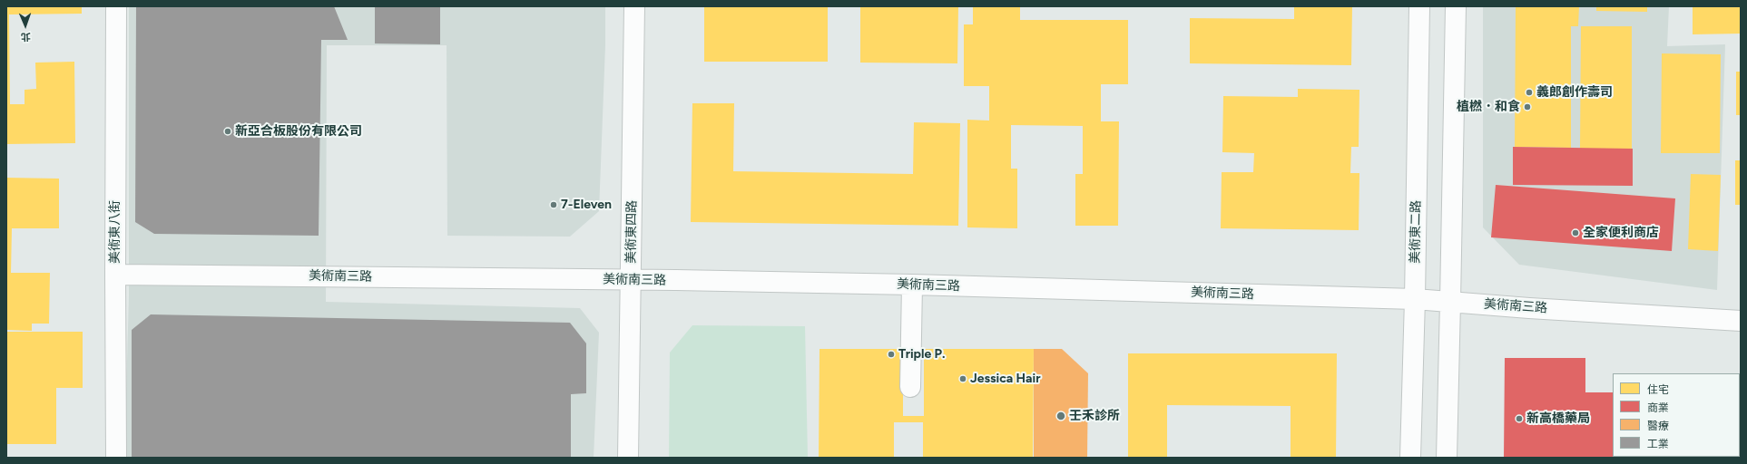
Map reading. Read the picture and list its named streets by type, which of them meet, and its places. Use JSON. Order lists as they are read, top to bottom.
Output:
{
  "streets": {
    "street": [
      "美術東八街",
      "美術東四路",
      "美術東二路",
      "美術南三路"
    ]
  },
  "crossings": [
    ["美術東八街", "美術南三路"],
    ["美術東四路", "美術南三路"],
    ["美術東二路", "美術南三路"]
  ],
  "places": [
    "義郎創作壽司",
    "植橪．和食",
    "新亞合板股份有限公司",
    "7-Eleven",
    "全家便利商店",
    "Triple P.",
    "Jessica Hair",
    "壬禾診所",
    "新高橋藥局"
  ],
  "legend": [
    "住宅",
    "商業",
    "醫療",
    "工業"
  ],
  "north": "bottom"
}
